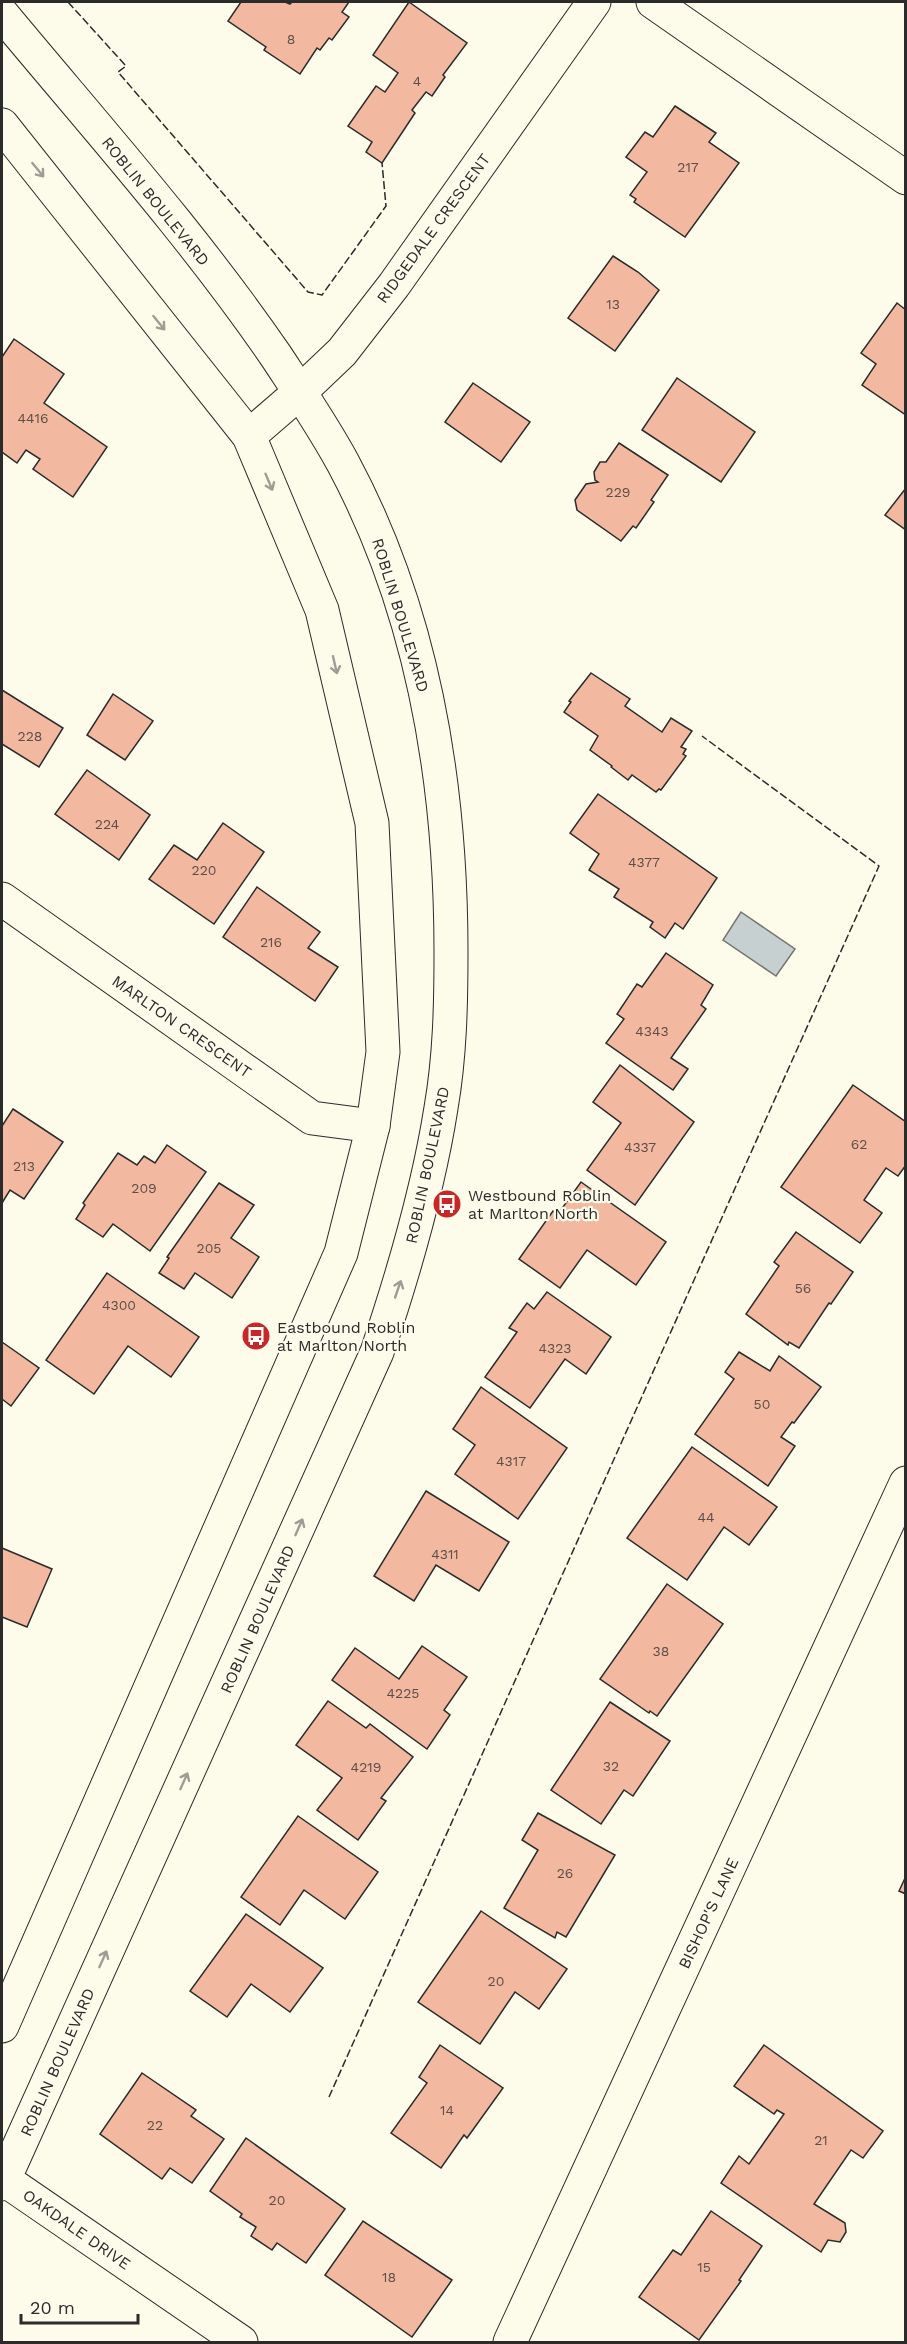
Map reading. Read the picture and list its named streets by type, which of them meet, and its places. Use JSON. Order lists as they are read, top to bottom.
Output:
{
  "streets": {
    "main road": [
      "ROBLIN BOULEVARD",
      "RIDGEDALE CRESCENT",
      "MARLTON CRESCENT",
      "BISHOP'S LANE",
      "OAKDALE DRIVE"
    ]
  },
  "crossings": [
    ["ROBLIN BOULEVARD", "RIDGEDALE CRESCENT"],
    ["ROBLIN BOULEVARD", "OAKDALE DRIVE"]
  ],
  "places": {
    "bus stop": ["Westbound Roblin at Marlton North", "Eastbound Roblin at Marlton North"]
  },
  "house_numbers": [
    "8",
    "4",
    "217",
    "13",
    "4416",
    "229",
    "228",
    "224",
    "4377",
    "220",
    "216",
    "4343",
    "62",
    "4337",
    "213",
    "209",
    "205",
    "56",
    "4300",
    "4323",
    "50",
    "4317",
    "44",
    "4311",
    "38",
    "4225",
    "32",
    "4219",
    "26",
    "20",
    "14",
    "22",
    "21",
    "20",
    "15",
    "18"
  ],
  "scale_bar": "20 m"
}
